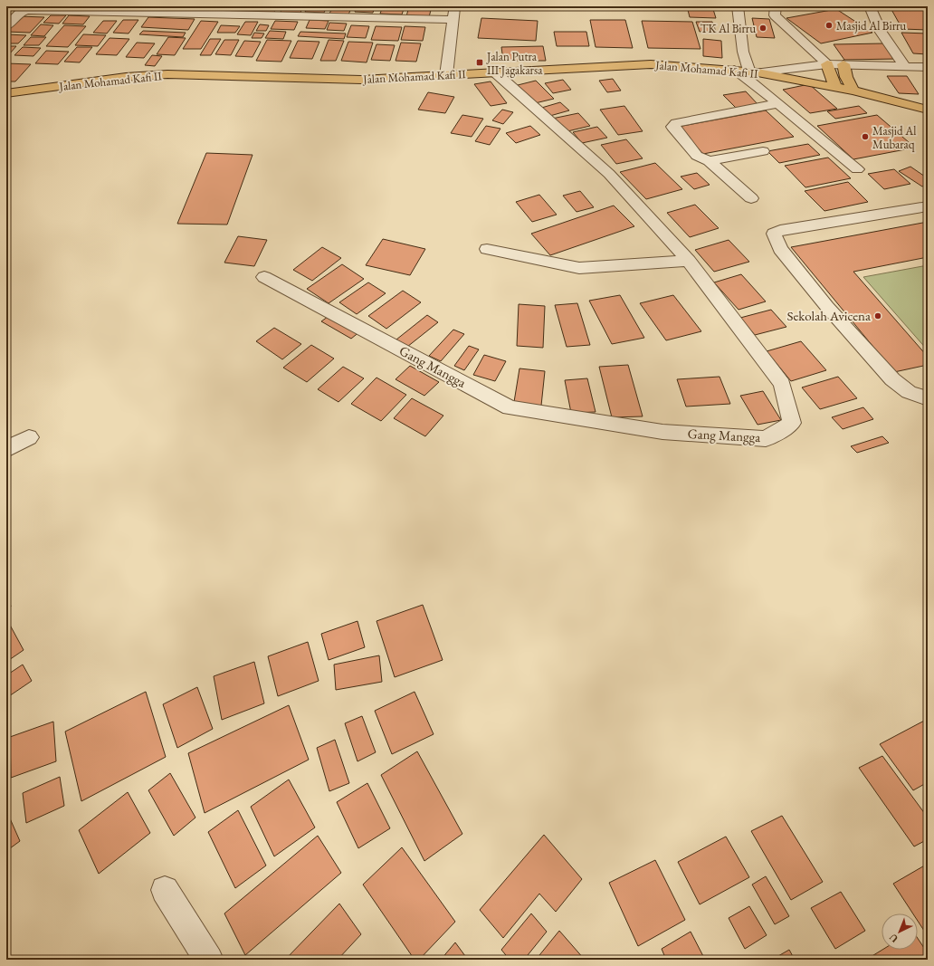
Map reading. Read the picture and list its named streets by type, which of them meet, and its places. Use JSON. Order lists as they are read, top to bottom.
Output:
{
  "streets": {
    "main road": ["Jalan Mohamad Kafi II"],
    "street": ["Gang Mangga"]
  },
  "crossings": [
    ["Jalan Mohamad Kafi II", "Gang Mangga"]
  ],
  "places": {
    "other": [
      "Masjid Al Birru",
      "TK Al Birru",
      "Masjid Al Mubaraq",
      "Sekolah Avicena"
    ],
    "transit": ["Jalan Putra III Jagakarsa"]
  },
  "north": "bottom left"
}
